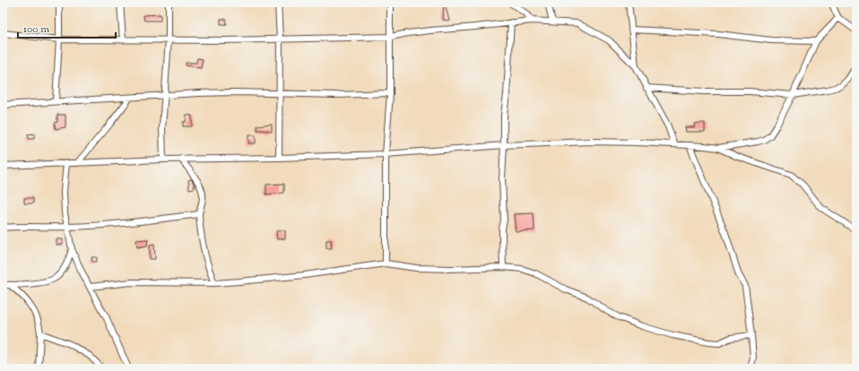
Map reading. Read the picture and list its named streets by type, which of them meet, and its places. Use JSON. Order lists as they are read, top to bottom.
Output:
{
  "scale_bar": "100 m"
}
